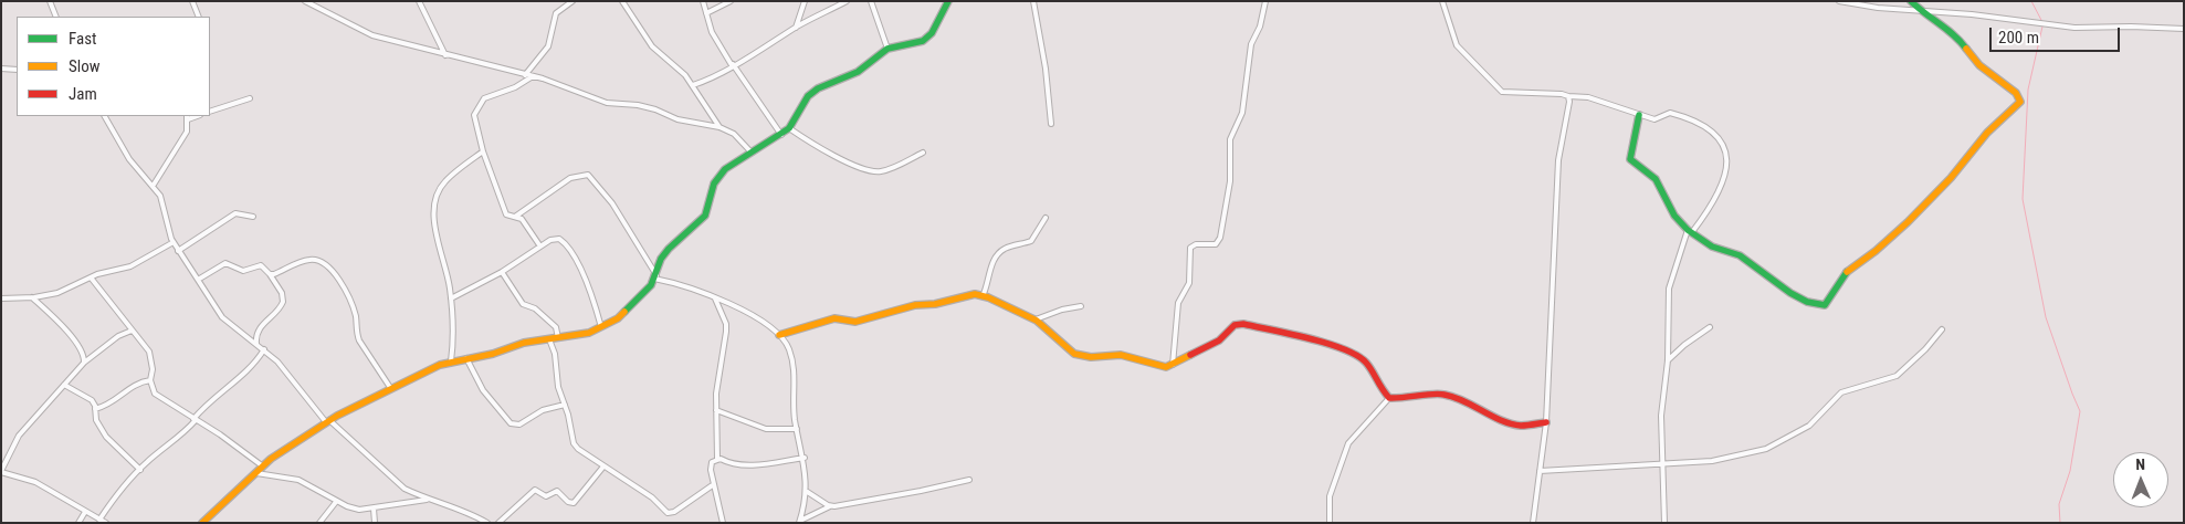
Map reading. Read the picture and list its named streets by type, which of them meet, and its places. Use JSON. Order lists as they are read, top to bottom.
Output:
{
  "legend": ["Fast", "Slow", "Jam"],
  "scale_bar": "200 m",
  "north": "top"
}
